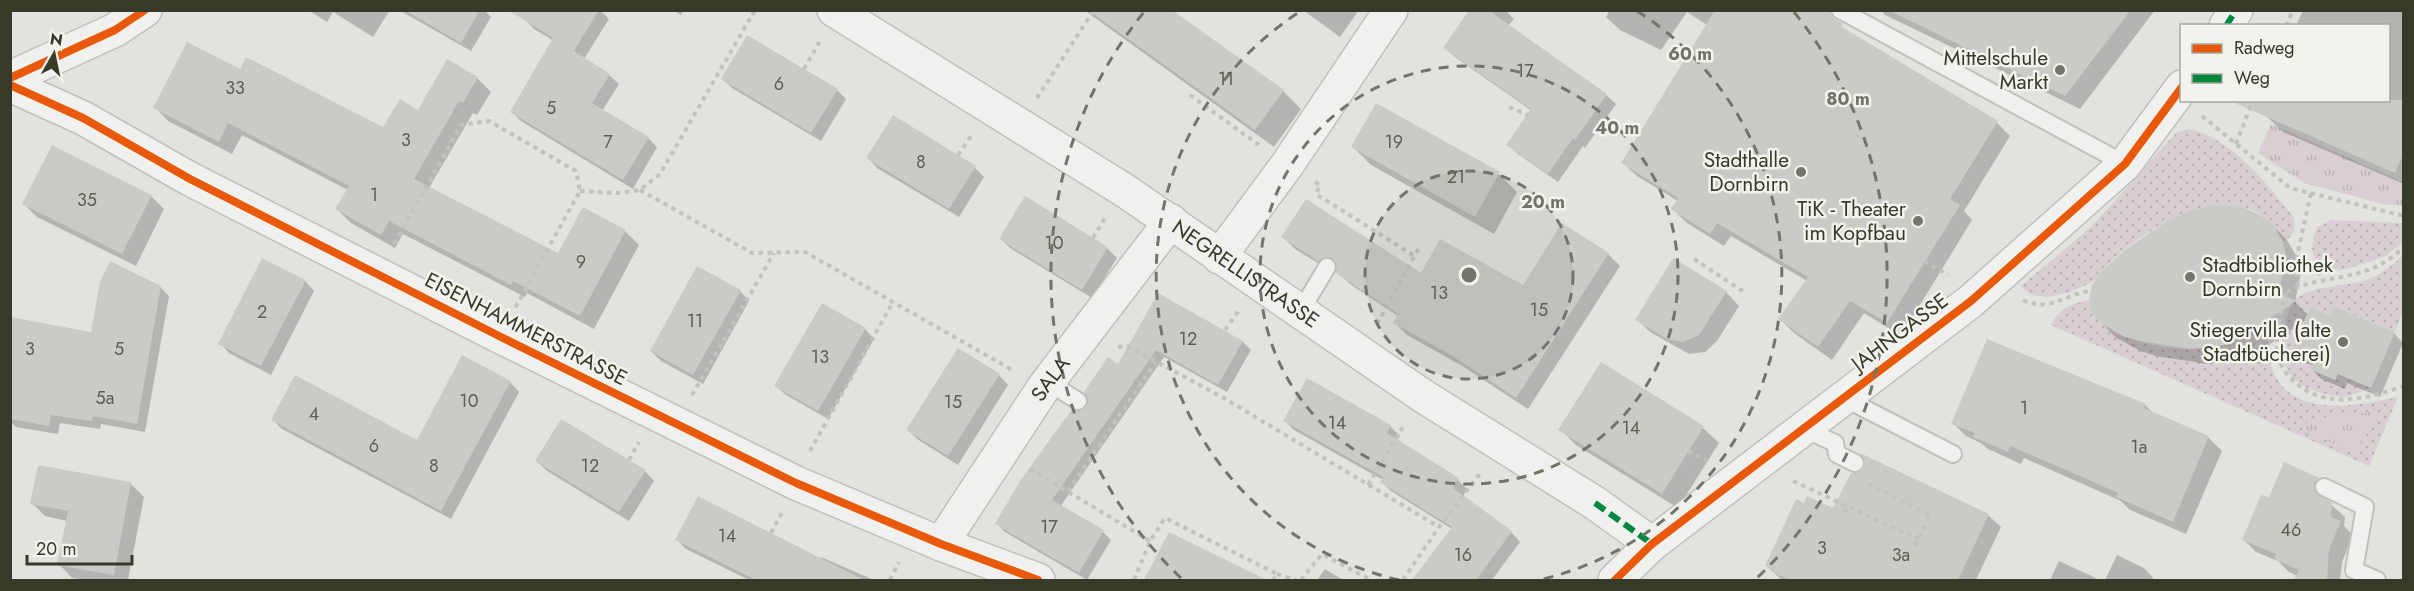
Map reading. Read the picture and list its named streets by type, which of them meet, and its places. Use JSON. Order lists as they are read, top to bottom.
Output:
{
  "streets": {
    "street": [
      "NEGRELLISTRASSE",
      "EISENHAMMERSTRASSE",
      "JAHNGASSE",
      "SALA"
    ]
  },
  "crossings": [
    ["NEGRELLISTRASSE", "JAHNGASSE"],
    ["NEGRELLISTRASSE", "SALA"],
    ["EISENHAMMERSTRASSE", "SALA"]
  ],
  "places": [
    "Mittelschule Markt",
    "Stadthalle Dornbirn",
    "TiK - Theater im Kopfbau",
    "Stadtbibliothek Dornbirn",
    "Stiegervilla (alte Stadtbücherei)"
  ],
  "house_numbers": [
    "17",
    "11",
    "6",
    "33",
    "5",
    "3",
    "7",
    "19",
    "8",
    "21",
    "1",
    "35",
    "10",
    "9",
    "13",
    "15",
    "2",
    "11",
    "12",
    "3",
    "5",
    "13",
    "5a",
    "10",
    "15",
    "1",
    "4",
    "14",
    "14",
    "6",
    "1a",
    "8",
    "12",
    "17",
    "46",
    "14",
    "3",
    "16",
    "3a"
  ],
  "legend": ["Radweg", "Weg"],
  "scale_bar": "20 m",
  "north": "top",
  "rings": [
    "60 m",
    "80 m",
    "40 m",
    "20 m"
  ]
}
